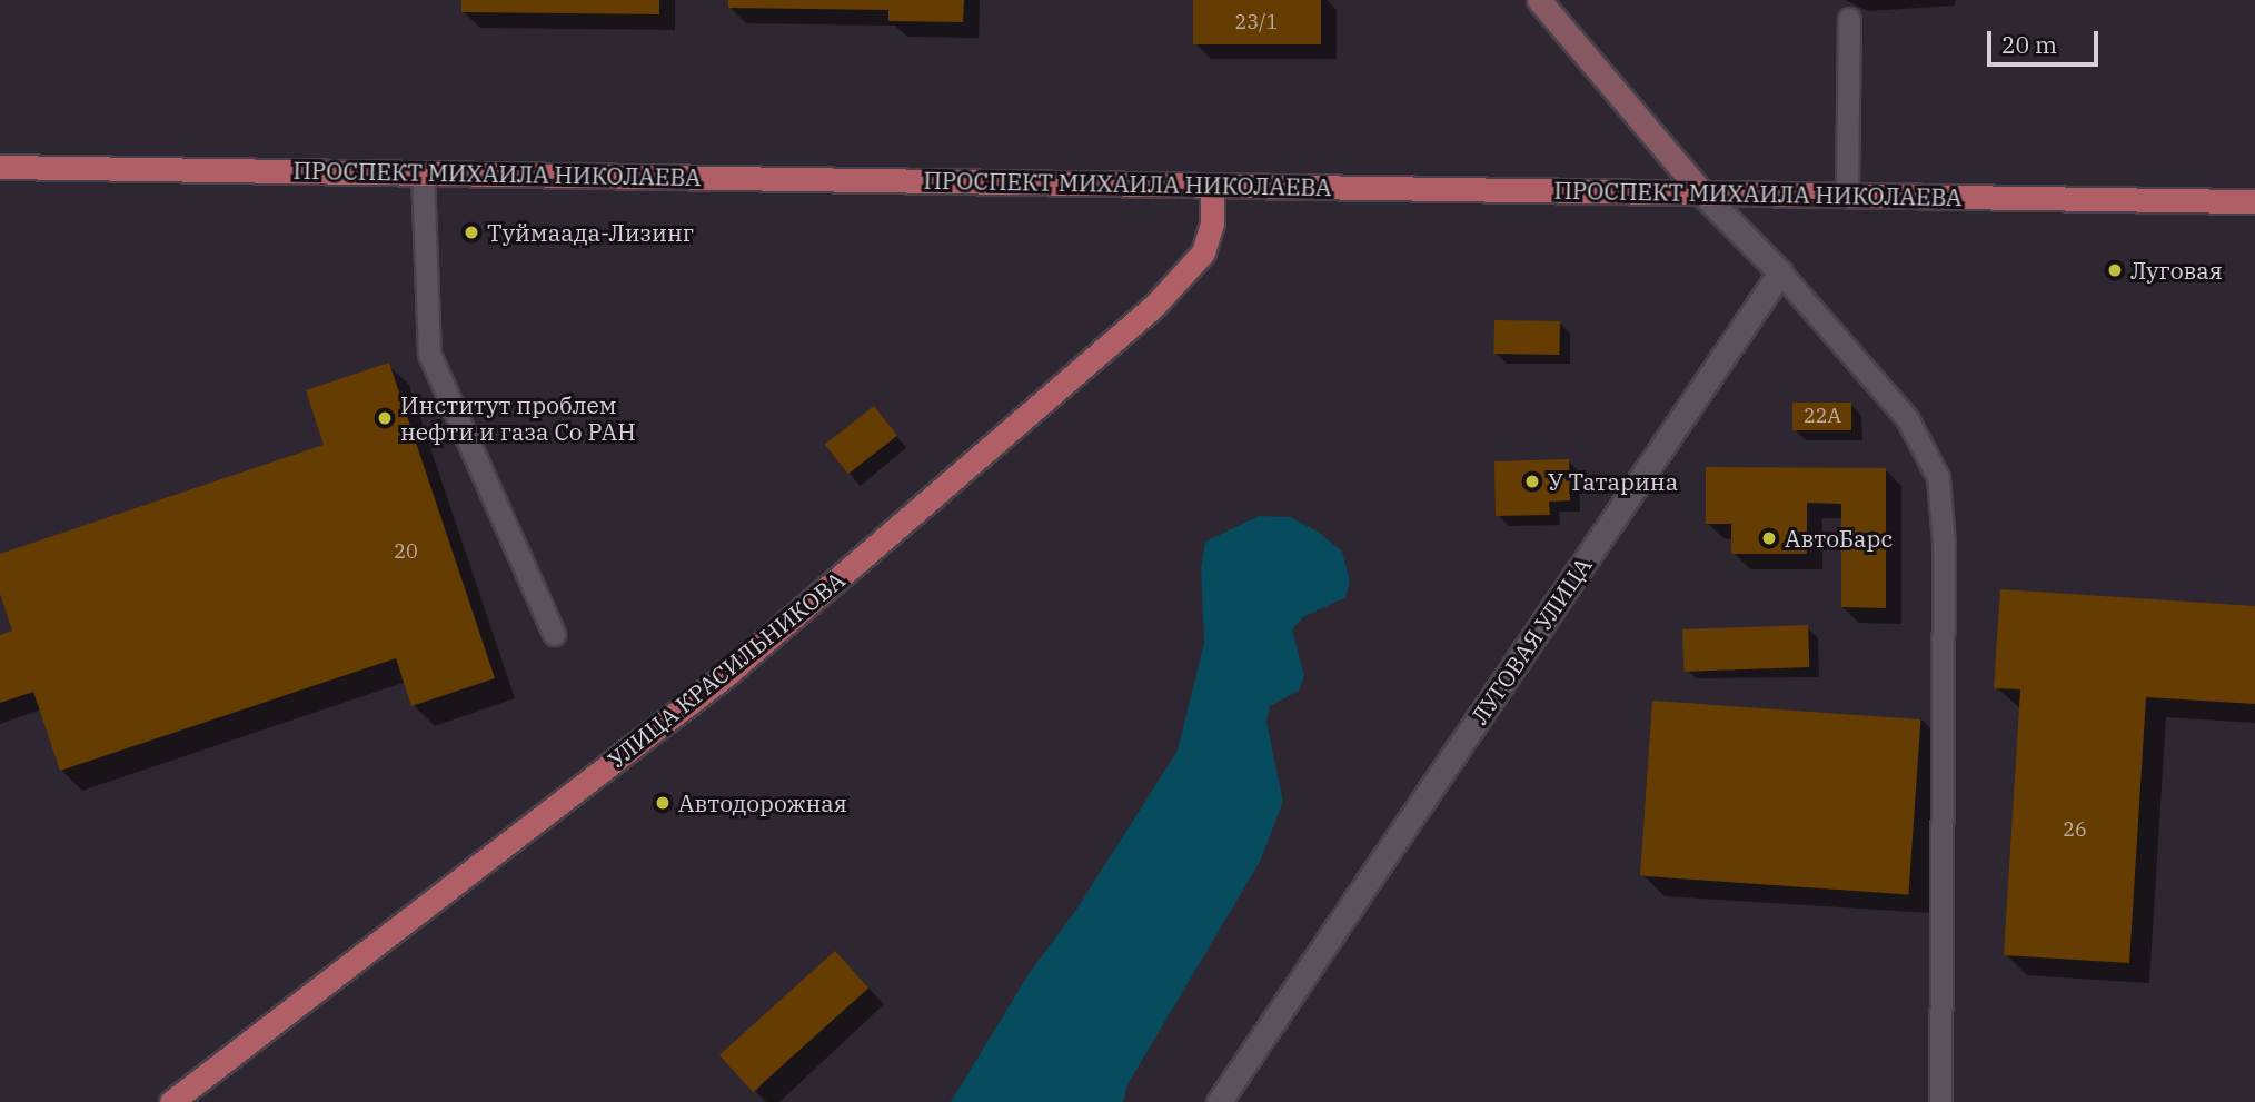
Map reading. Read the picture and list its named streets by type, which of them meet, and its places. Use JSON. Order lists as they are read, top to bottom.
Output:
{
  "streets": {
    "main road": ["ПРОСПЕКТ МИХАИЛА НИКОЛАЕВА", "УЛИЦА КРАСИЛЬНИКОВА"],
    "street": ["ЛУГОВАЯ УЛИЦА"]
  },
  "crossings": [
    ["ПРОСПЕКТ МИХАИЛА НИКОЛАЕВА", "УЛИЦА КРАСИЛЬНИКОВА"]
  ],
  "places": [
    "Туймаада-Лизинг",
    "Луговая",
    "Институт проблем нефти и газа Со РАН",
    "У Татарина",
    "АвтоБарс",
    "Автодорожная"
  ],
  "house_numbers": [
    "23/1",
    "22А",
    "20",
    "26"
  ],
  "scale_bar": "20 m"
}
